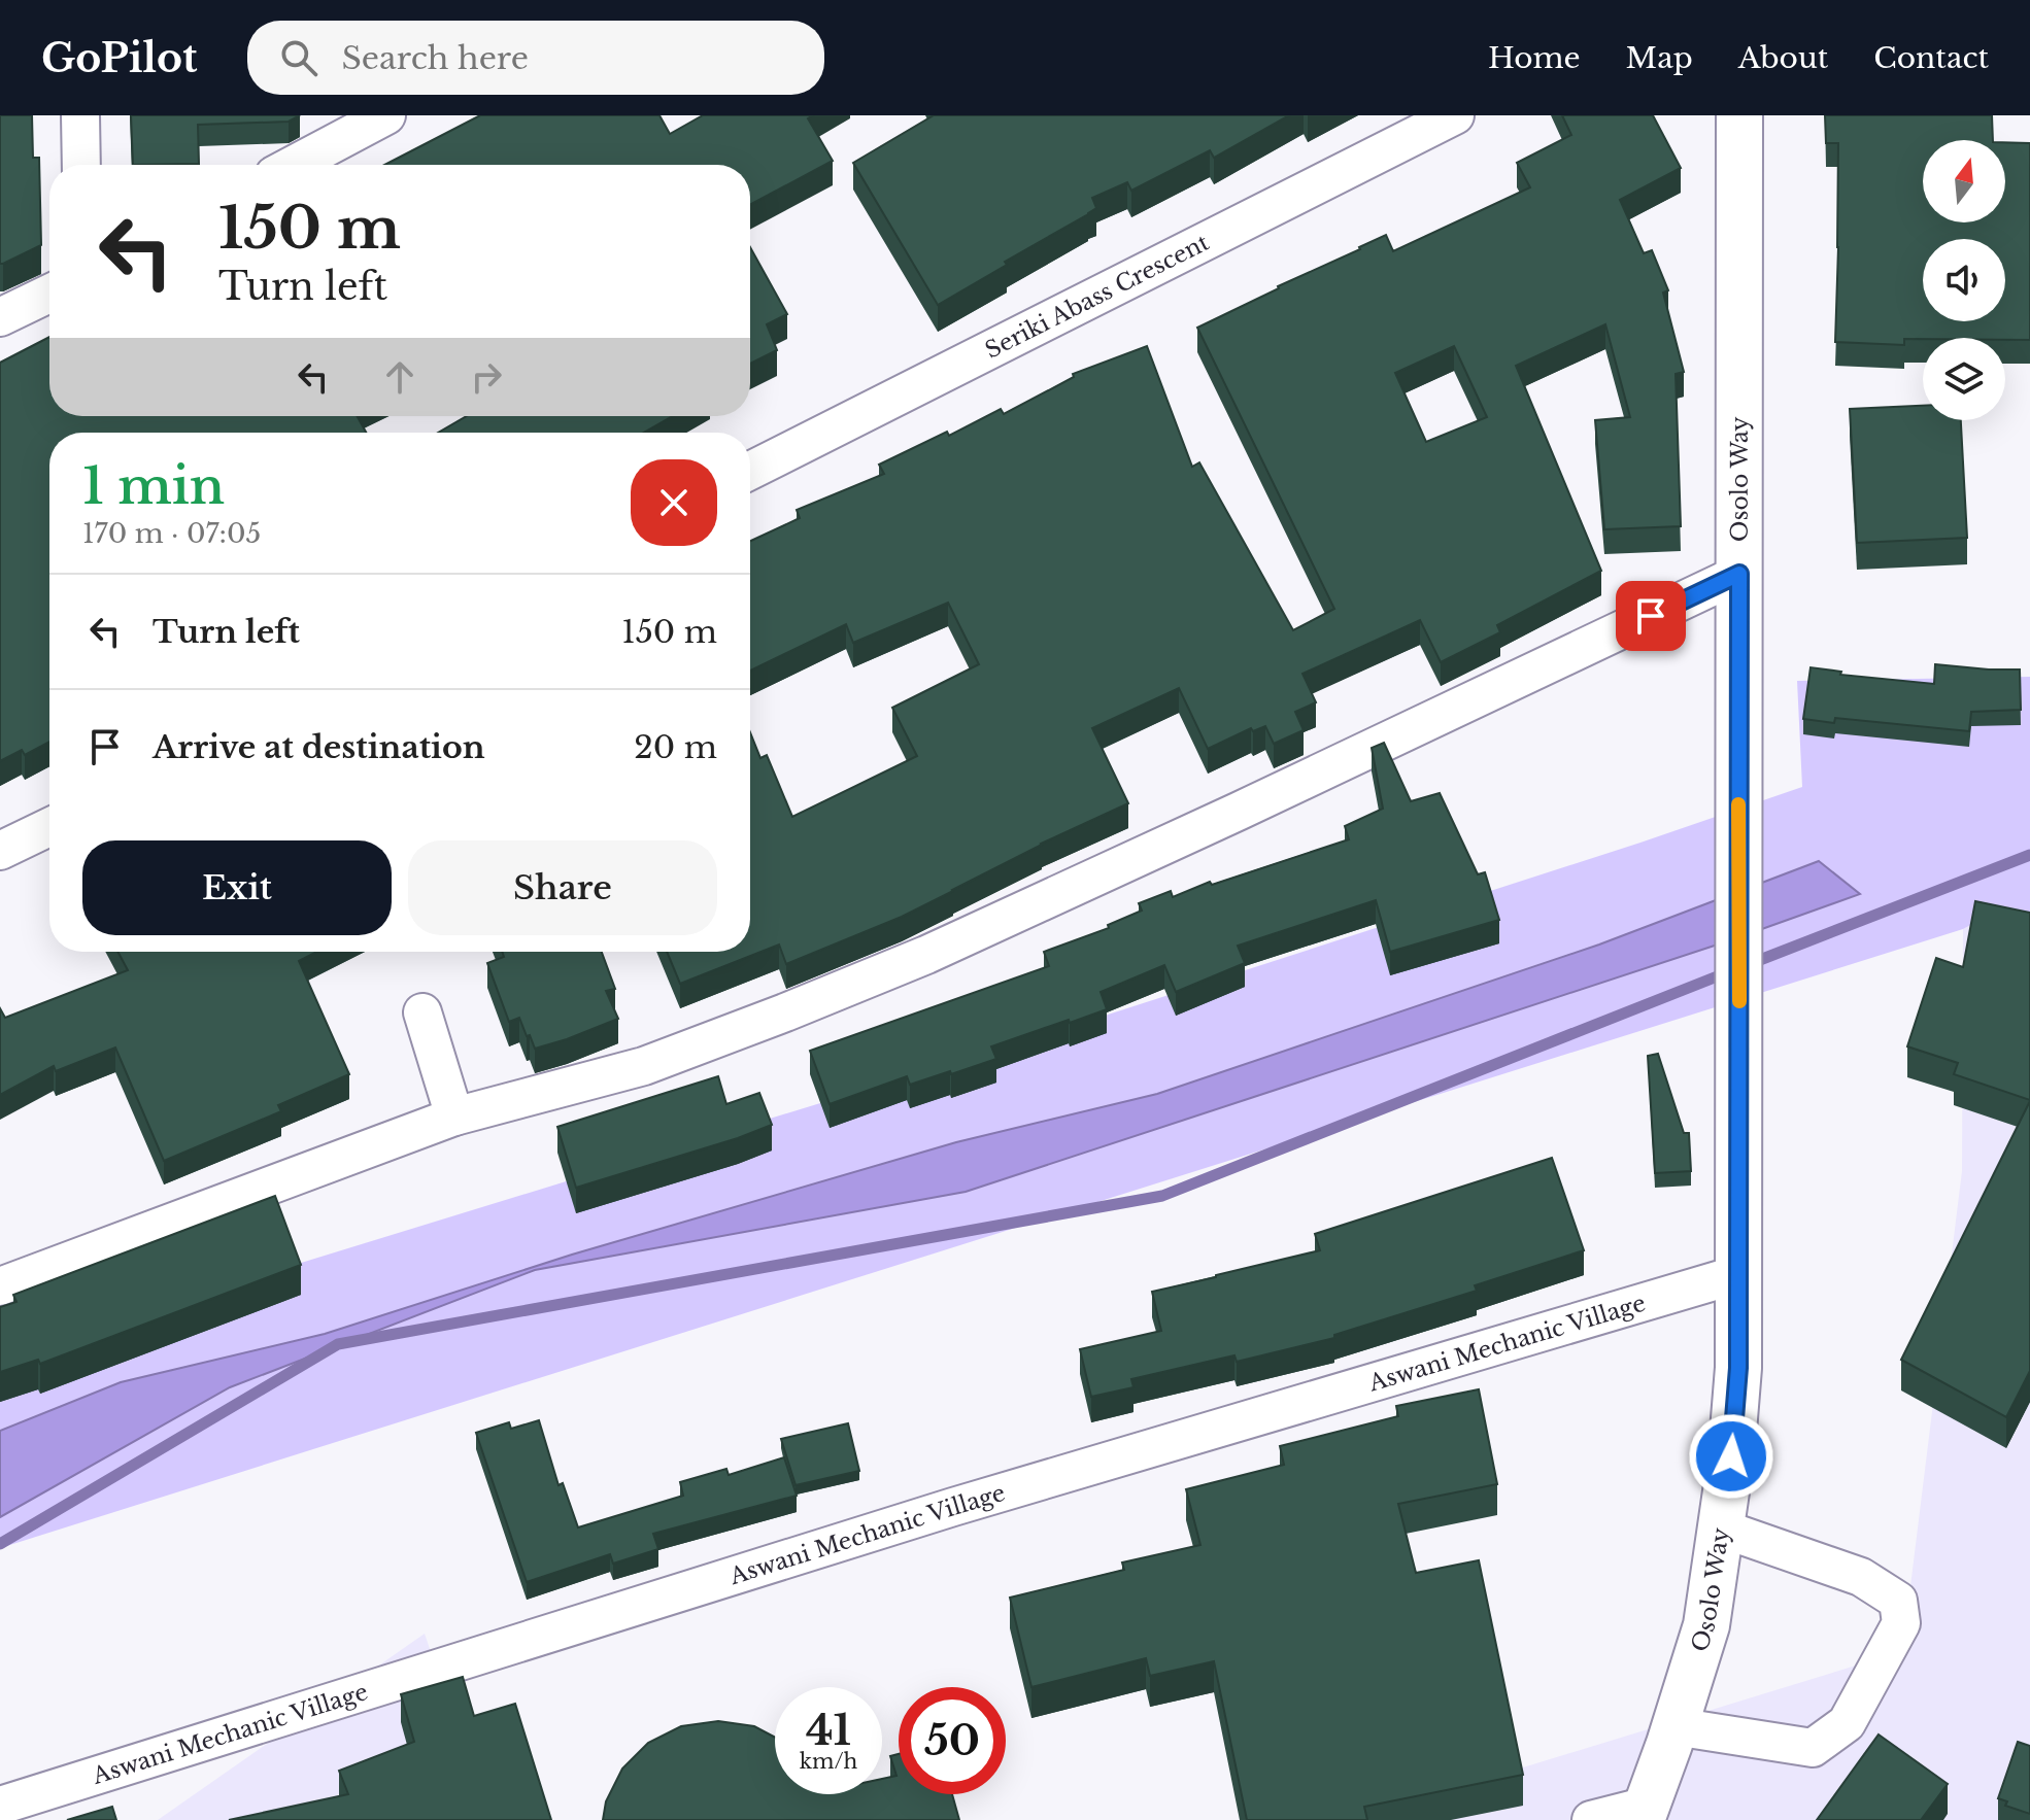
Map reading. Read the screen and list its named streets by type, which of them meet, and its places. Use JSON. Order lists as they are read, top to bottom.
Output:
{
  "streets": {
    "main road": ["Osolo Way"],
    "street": ["Seriki Abass Crescent", "Aswani Mechanic Village"]
  },
  "crossings": [
    ["Osolo Way", "Aswani Mechanic Village"]
  ],
  "north": "top",
  "page": {
    "header": "GoPilot",
    "search": "Search here",
    "nav": [
      "Home",
      "Map",
      "About",
      "Contact"
    ],
    "turn": ["150 m", "Turn left"],
    "heading": ["1 min", "170 m · 07:05"],
    "list": [
      {
        "name": "Turn left",
        "value": "150 m"
      },
      {
        "name": "Arrive at destination",
        "value": "20 m"
      }
    ],
    "buttons": ["Exit", "Share"],
    "speed": "41 km/h",
    "limit": "50"
  }
}
